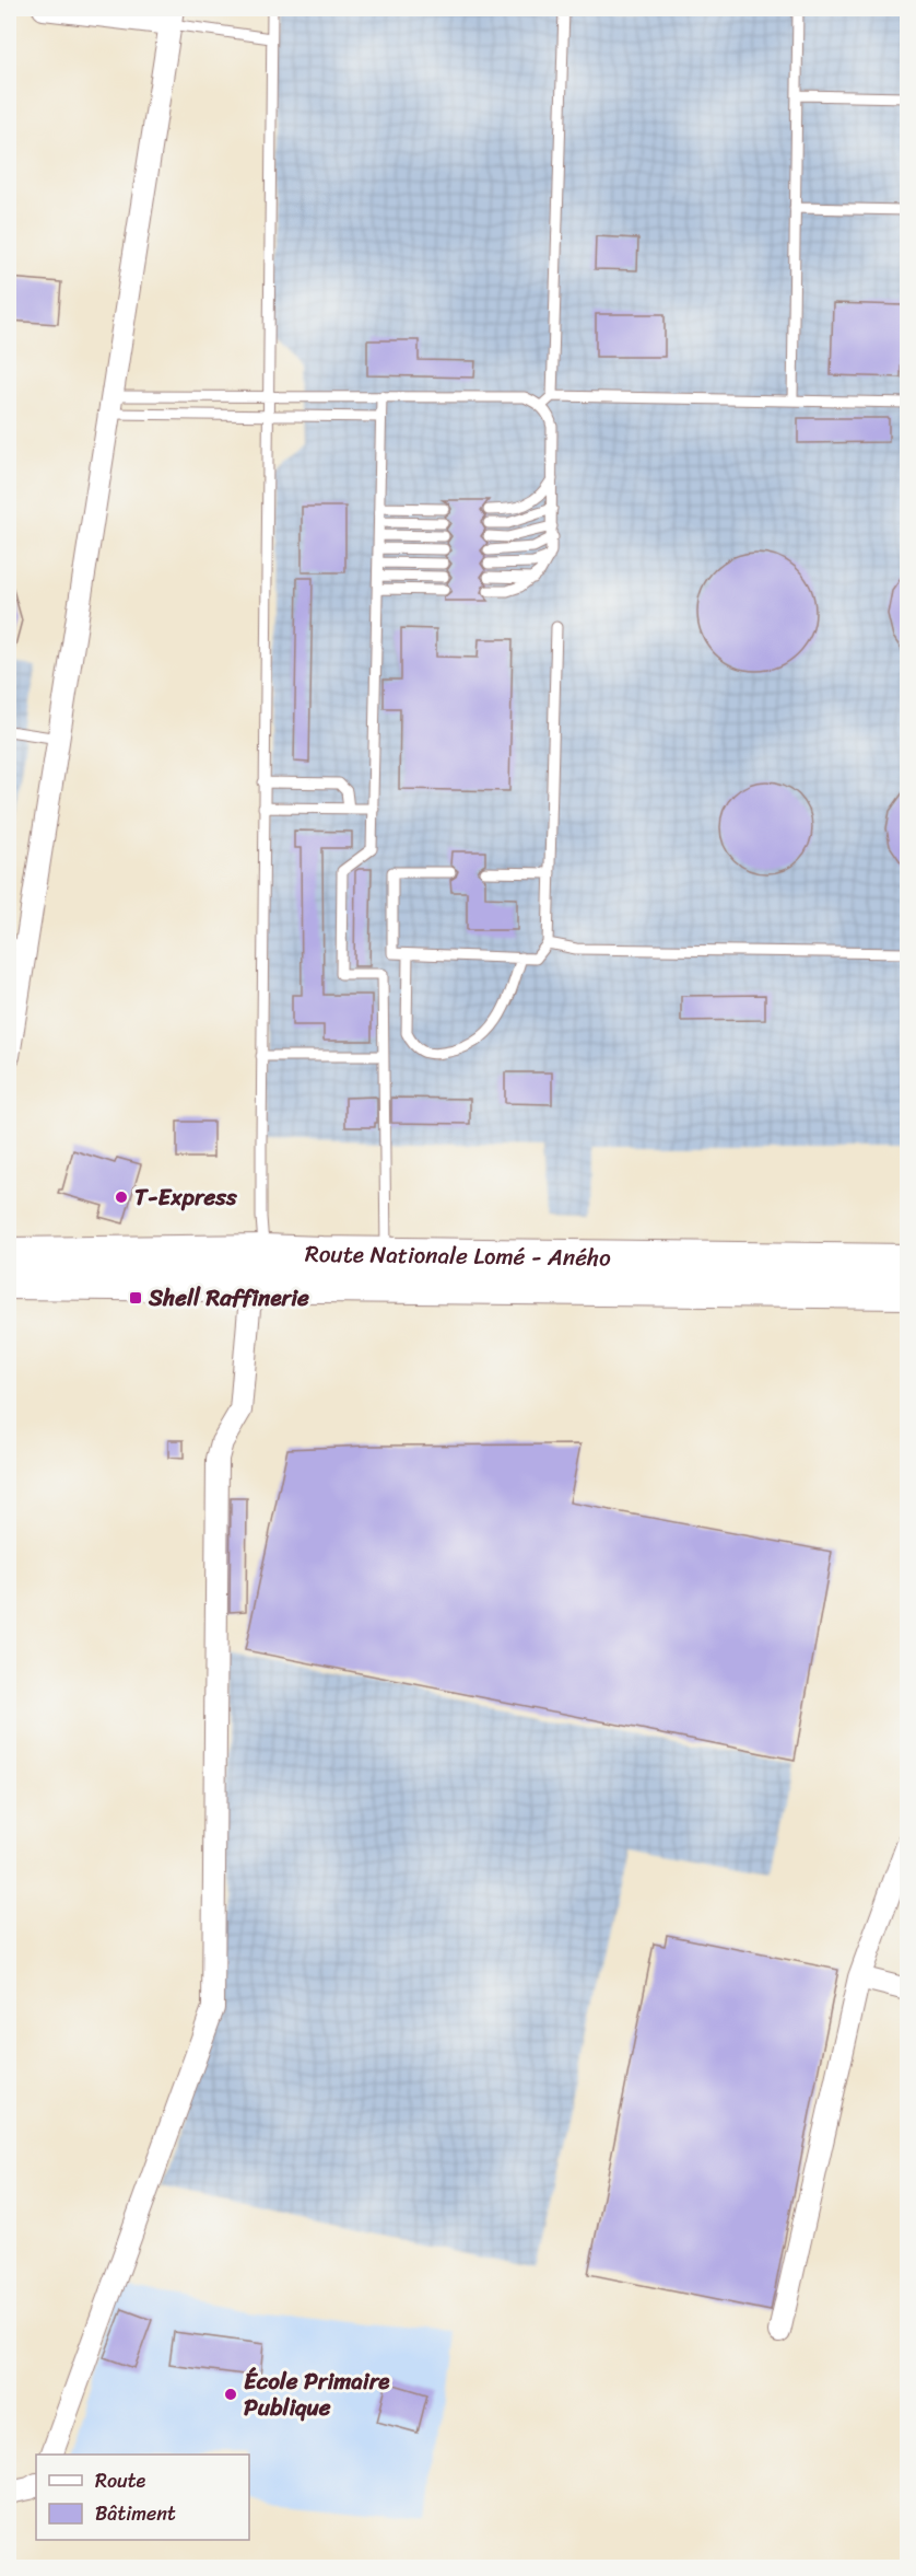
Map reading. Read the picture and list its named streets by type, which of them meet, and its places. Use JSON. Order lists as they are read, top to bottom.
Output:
{
  "streets": {
    "highway": ["Route Nationale Lomé - Aného"]
  },
  "places": {
    "other": ["T-Express", "École Primaire Publique"],
    "transit": ["Shell Raffinerie"]
  },
  "legend": ["Route", "Bâtiment"]
}
